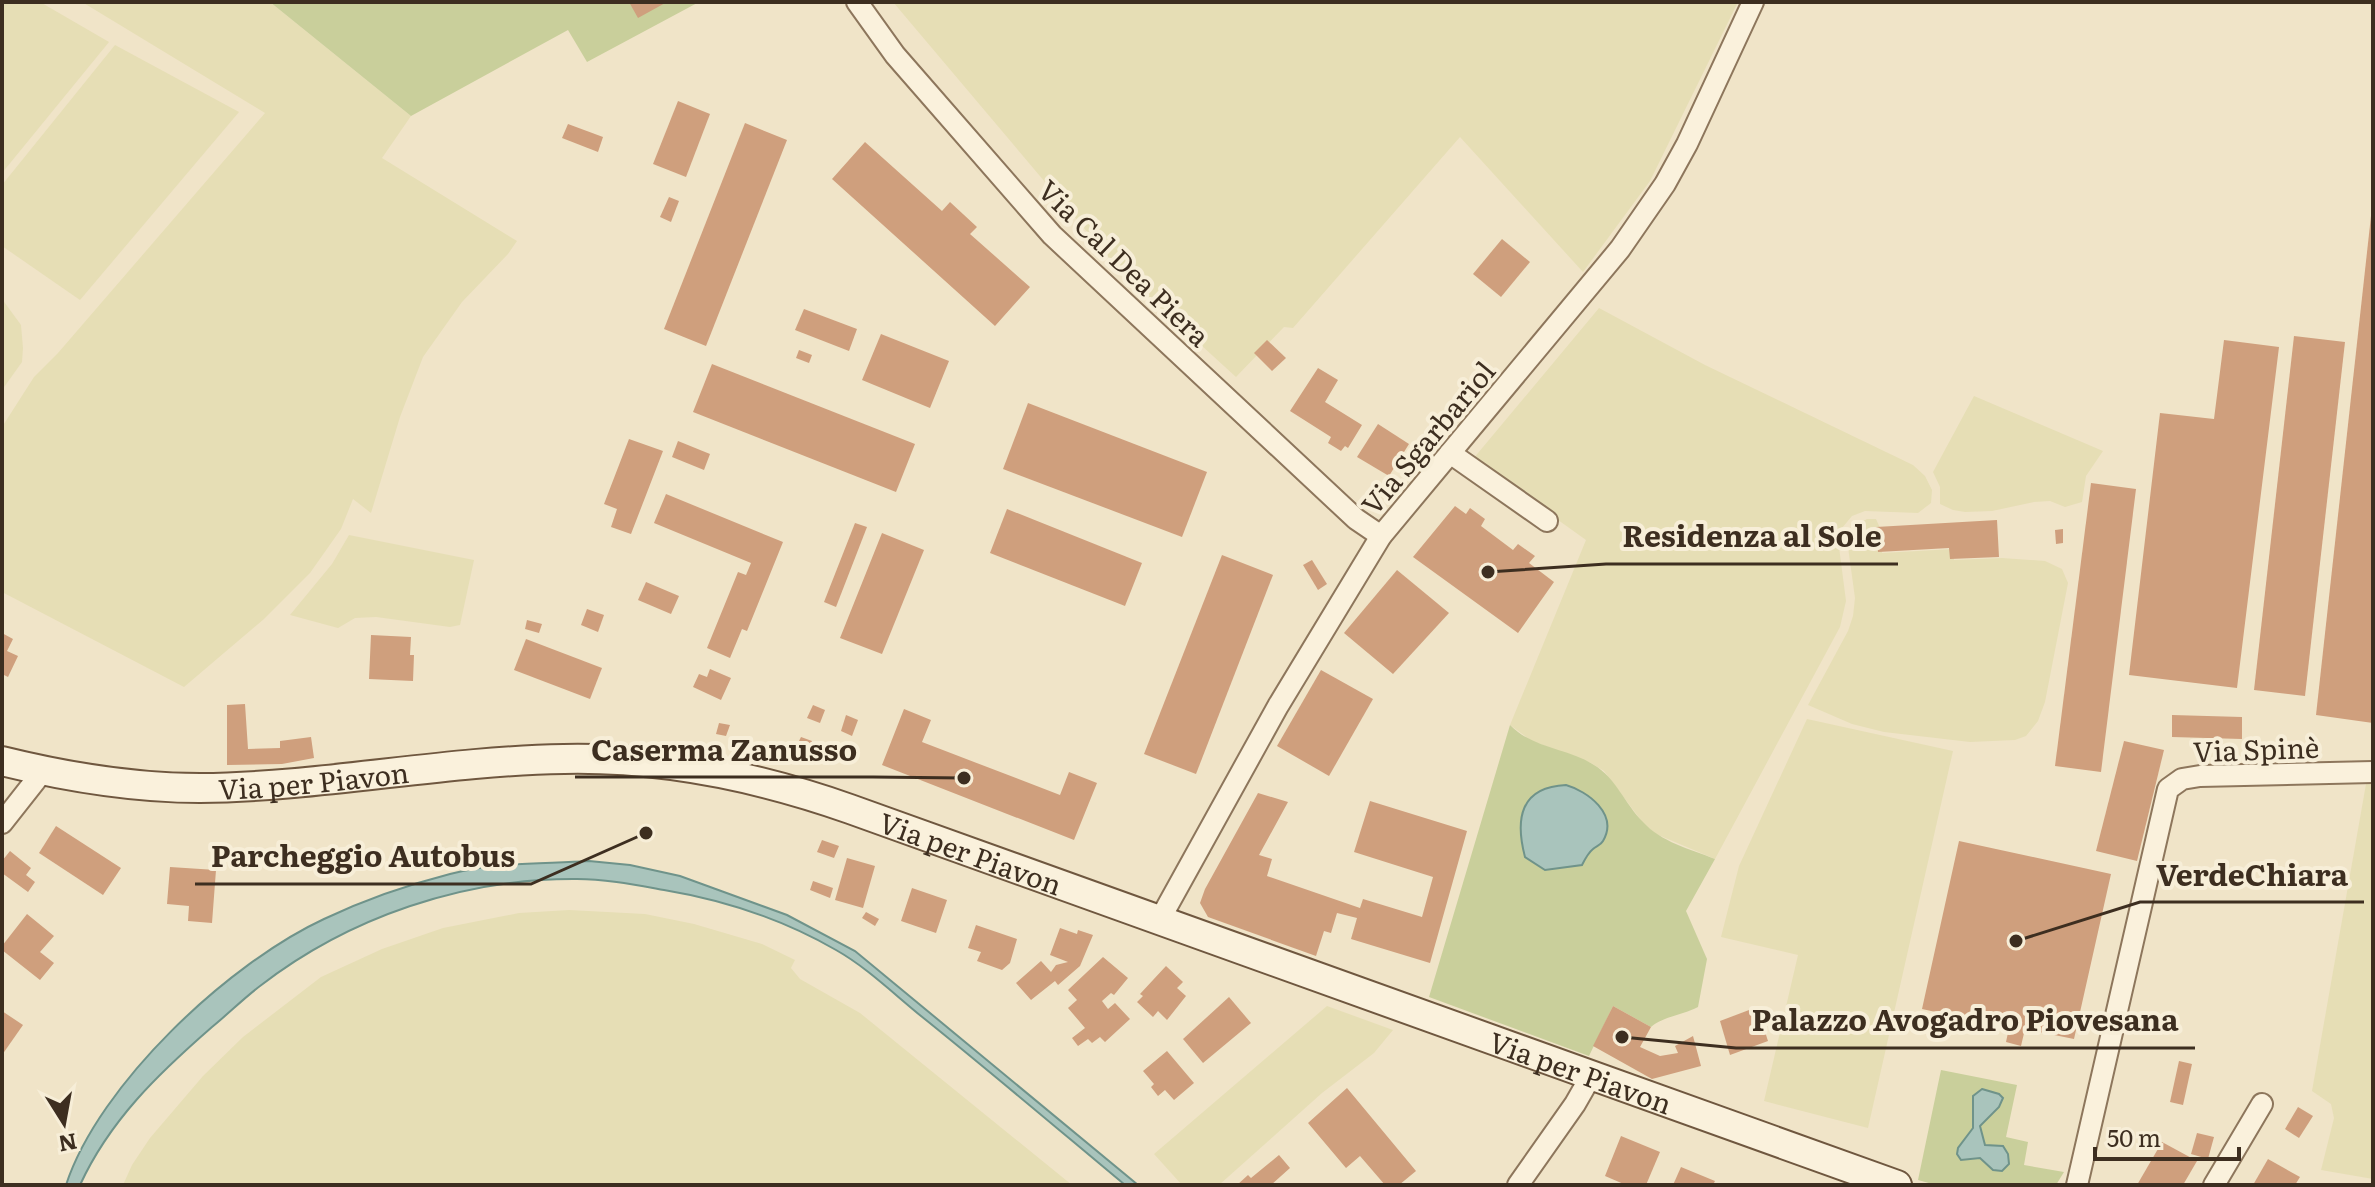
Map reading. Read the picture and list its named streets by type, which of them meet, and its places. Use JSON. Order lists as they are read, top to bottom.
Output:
{
  "streets": {
    "street": [
      "Via Cal Dea Piera",
      "Via Sgarbariol",
      "Via Spinè",
      "Via per Piavon"
    ]
  },
  "crossings": [
    ["Via Cal Dea Piera", "Via Sgarbariol"],
    ["Via Sgarbariol", "Via per Piavon"]
  ],
  "places": [
    "Residenza al Sole",
    "Caserma Zanusso",
    "Parcheggio Autobus",
    "VerdeChiara",
    "Palazzo Avogadro Piovesana"
  ],
  "scale_bar": "50 m",
  "north": "bottom"
}
